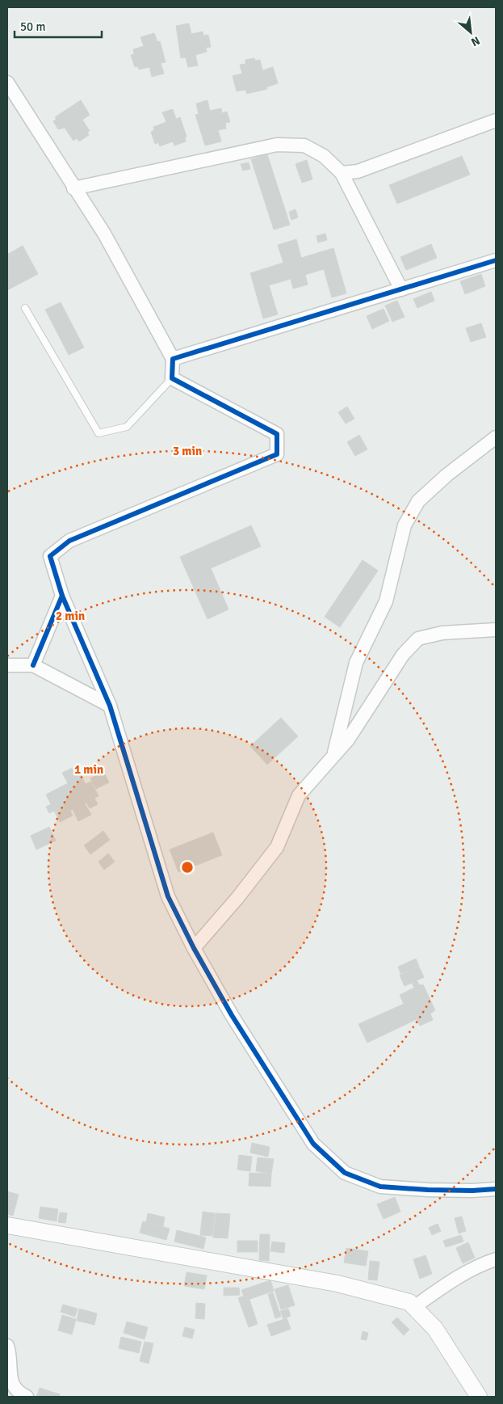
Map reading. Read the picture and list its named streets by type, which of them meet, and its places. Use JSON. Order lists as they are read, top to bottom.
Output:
{
  "scale_bar": "50 m",
  "north": "bottom right",
  "rings": ["3 min", "2 min", "1 min"]
}
